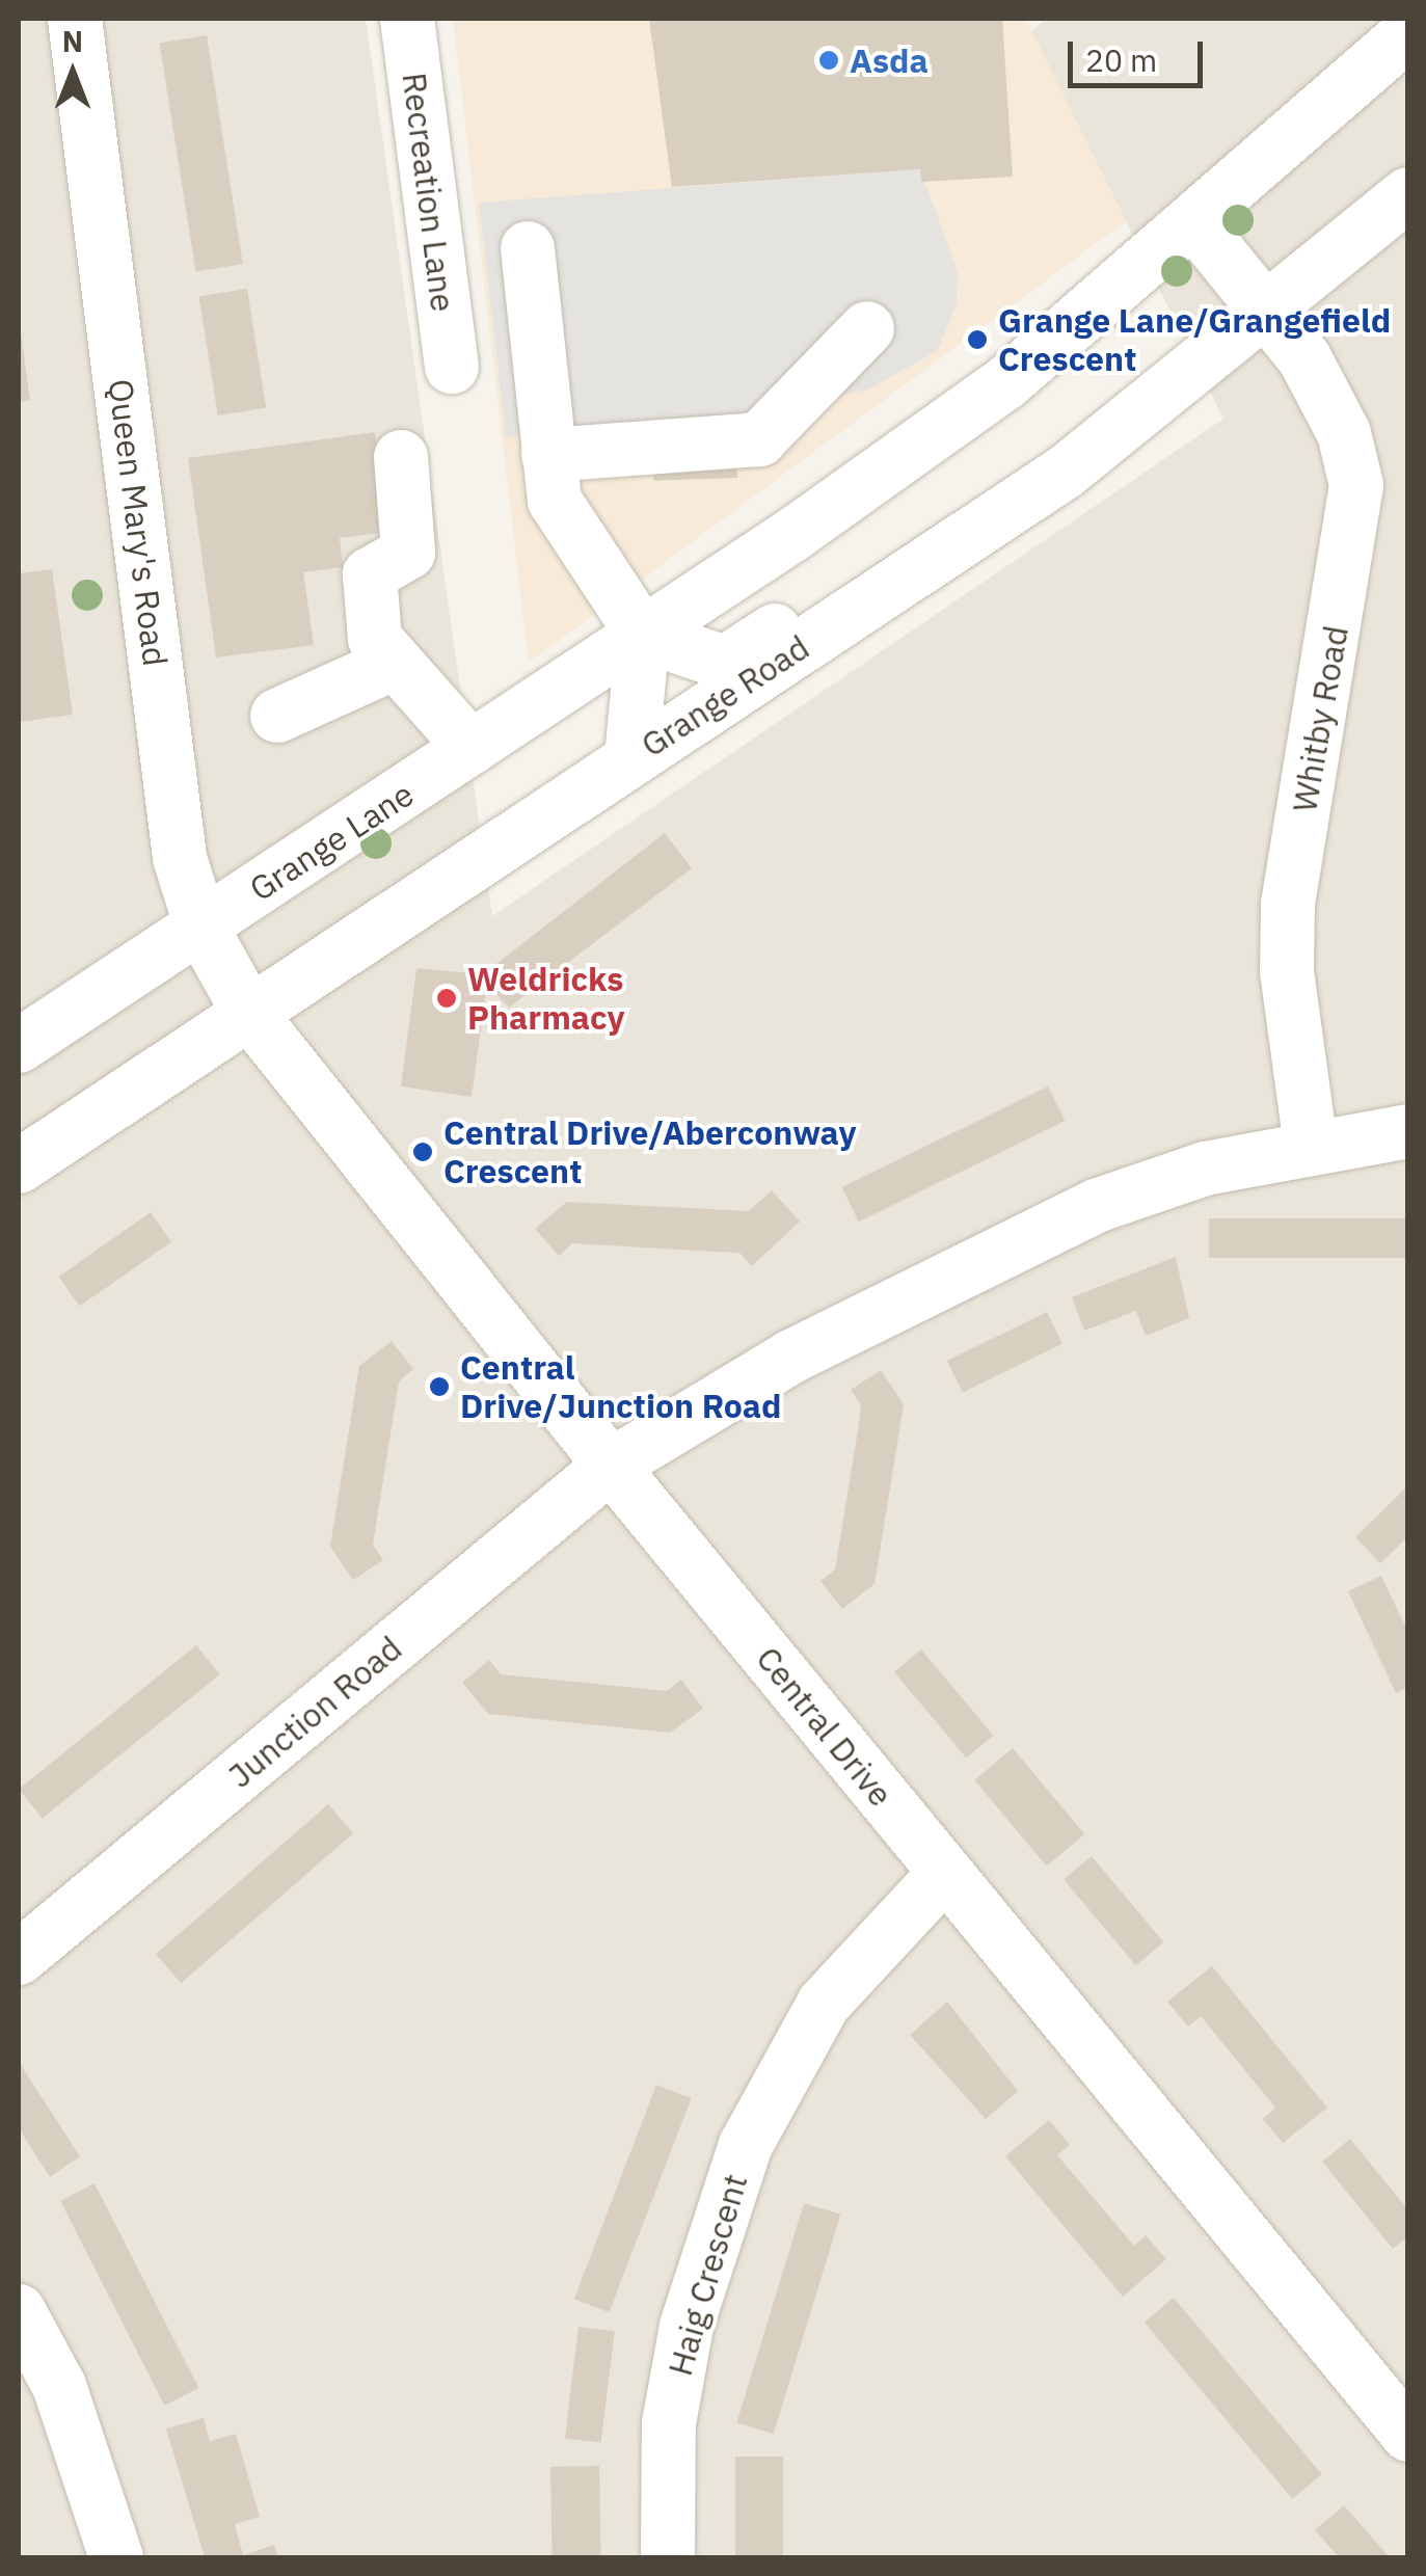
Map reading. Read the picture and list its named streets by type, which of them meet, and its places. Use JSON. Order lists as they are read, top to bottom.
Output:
{
  "streets": {
    "street": [
      "Recreation Lane",
      "Queen Mary's Road",
      "Grange Road",
      "Whitby Road",
      "Grange Lane",
      "Junction Road",
      "Central Drive",
      "Haig Crescent"
    ]
  },
  "crossings": [
    ["Queen Mary's Road", "Grange Road"],
    ["Queen Mary's Road", "Grange Lane"],
    ["Queen Mary's Road", "Central Drive"],
    ["Grange Road", "Whitby Road"],
    ["Grange Road", "Central Drive"],
    ["Whitby Road", "Junction Road"],
    ["Junction Road", "Central Drive"],
    ["Central Drive", "Haig Crescent"]
  ],
  "places": [
    "Asda",
    "Grange Lane/Grangefield Crescent",
    "Weldricks Pharmacy",
    "Central Drive/Aberconway Crescent",
    "Central Drive/Junction Road"
  ],
  "scale_bar": "20 m",
  "north": "top"
}
